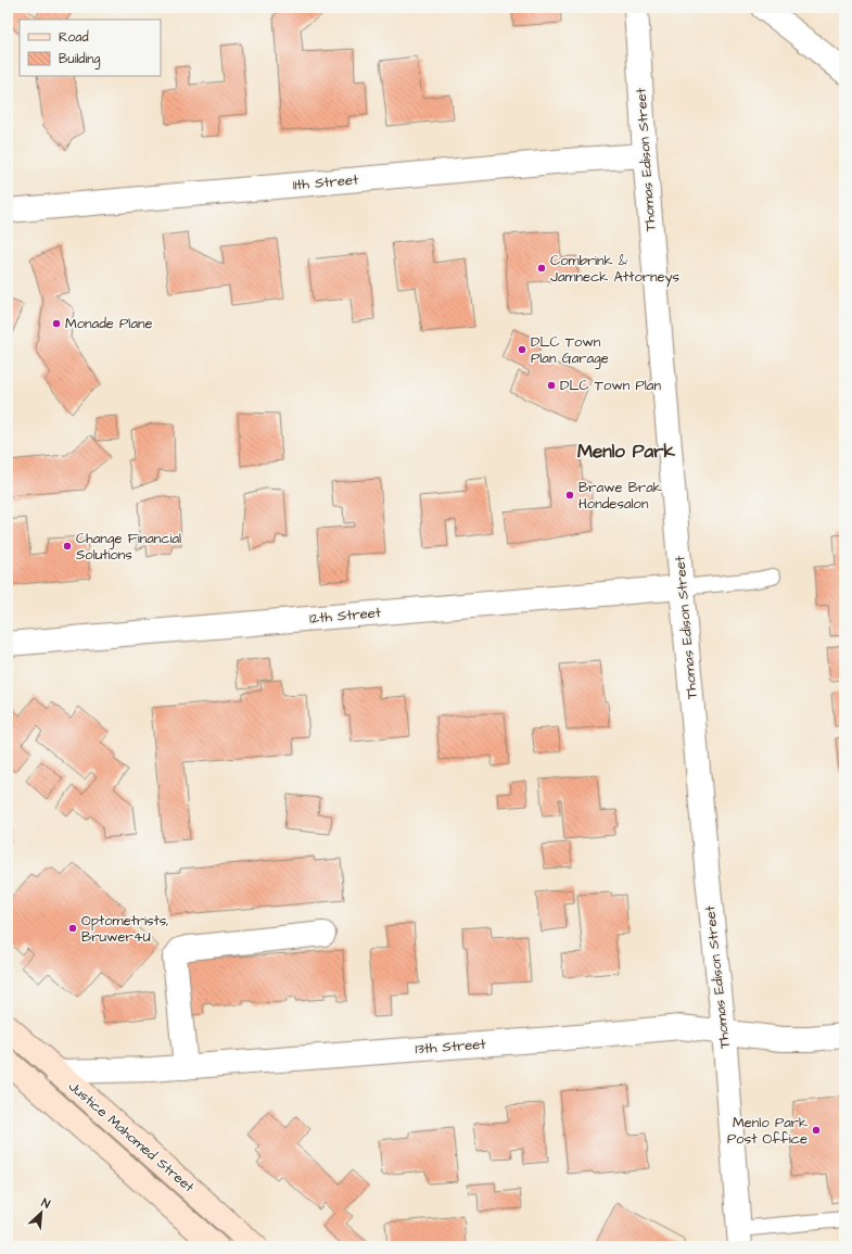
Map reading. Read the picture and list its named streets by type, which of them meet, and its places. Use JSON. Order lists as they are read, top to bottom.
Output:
{
  "streets": {
    "main road": ["Justice Mahomed Street"],
    "street": [
      "Thomas Edison Street",
      "11th Street",
      "12th Street",
      "13th Street"
    ]
  },
  "crossings": [
    ["Thomas Edison Street", "11th Street"],
    ["Thomas Edison Street", "12th Street"],
    ["Thomas Edison Street", "13th Street"],
    ["13th Street", "Justice Mahomed Street"]
  ],
  "districts": ["Menlo Park"],
  "places": [
    "Combrink & Jamneck Attorneys",
    "Monade Plane",
    "DLC Town Plan Garage",
    "DLC Town Plan",
    "Brawe Brak Hondesalon",
    "Change Financial Solutions",
    "Optometrists, Bruwer4U",
    "Menlo Park Post Office"
  ],
  "legend": ["Road", "Building"],
  "north": "top right"
}
